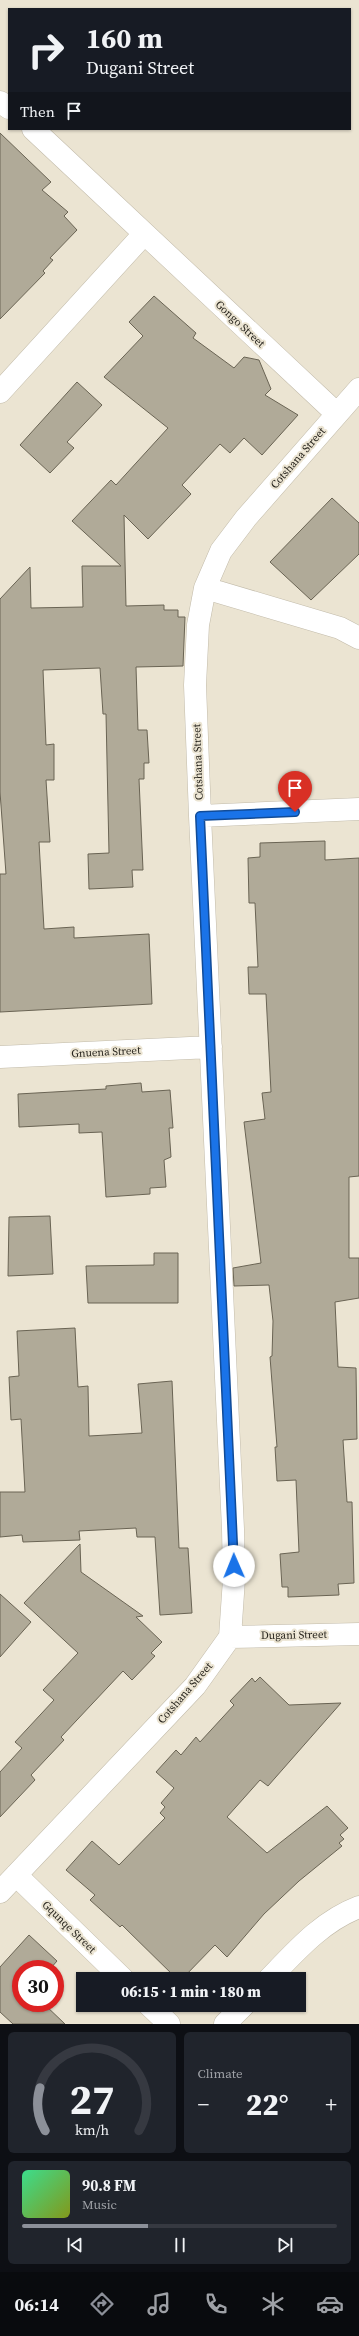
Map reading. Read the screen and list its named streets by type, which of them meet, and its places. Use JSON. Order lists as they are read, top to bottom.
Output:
{
  "streets": {
    "street": [
      "Gongo Street",
      "Cotshana Street",
      "Gnuena Street",
      "Dugani Street",
      "Gqunqe Street"
    ]
  },
  "crossings": [
    ["Gongo Street", "Cotshana Street"],
    ["Cotshana Street", "Gnuena Street"],
    ["Cotshana Street", "Dugani Street"],
    ["Cotshana Street", "Gqunqe Street"]
  ],
  "page": {
    "turn": ["160 m", "Dugani Street"],
    "then": "Then",
    "limit": "30",
    "trip": "06:15 · 1 min · 180 m",
    "tile": "Climate",
    "heat": ["−", "22°", "+"],
    "song": ["90.8 FM", "Music"],
    "tabs": "06:14",
    "gauge": ["27", "km/h"]
  }
}
